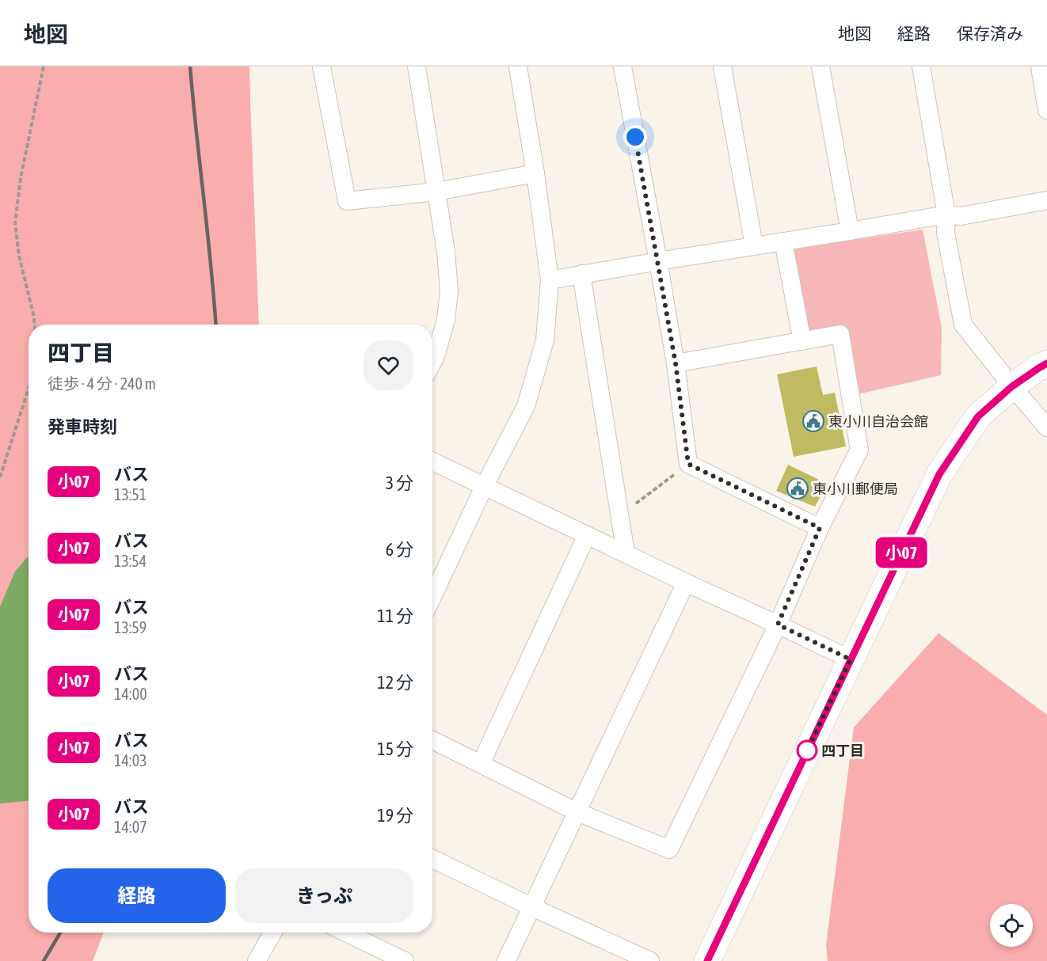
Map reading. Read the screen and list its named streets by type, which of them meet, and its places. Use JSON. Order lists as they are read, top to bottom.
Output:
{
  "places": {
    "public building": ["東小川自治会館", "東小川郵便局"],
    "other": ["四丁目"]
  },
  "lines": ["bus line 小07"],
  "page": {
    "header": "地図",
    "nav": ["地図", "経路", "保存済み"],
    "on_map": "小07",
    "heading": [
      ["四丁目", "徒歩 · 4 分 · 240 m"],
      "発車時刻"
    ],
    "list": [
      {
        "mark": "小07",
        "name": "バス",
        "note": "13:51",
        "value": "3 分"
      },
      {
        "mark": "小07",
        "name": "バス",
        "note": "13:54",
        "value": "6 分"
      },
      {
        "mark": "小07",
        "name": "バス",
        "note": "13:59",
        "value": "11 分"
      },
      {
        "mark": "小07",
        "name": "バス",
        "note": "14:00",
        "value": "12 分"
      },
      {
        "mark": "小07",
        "name": "バス",
        "note": "14:03",
        "value": "15 分"
      },
      {
        "mark": "小07",
        "name": "バス",
        "note": "14:07",
        "value": "19 分"
      }
    ],
    "buttons": ["経路", "きっぷ"]
  }
}
